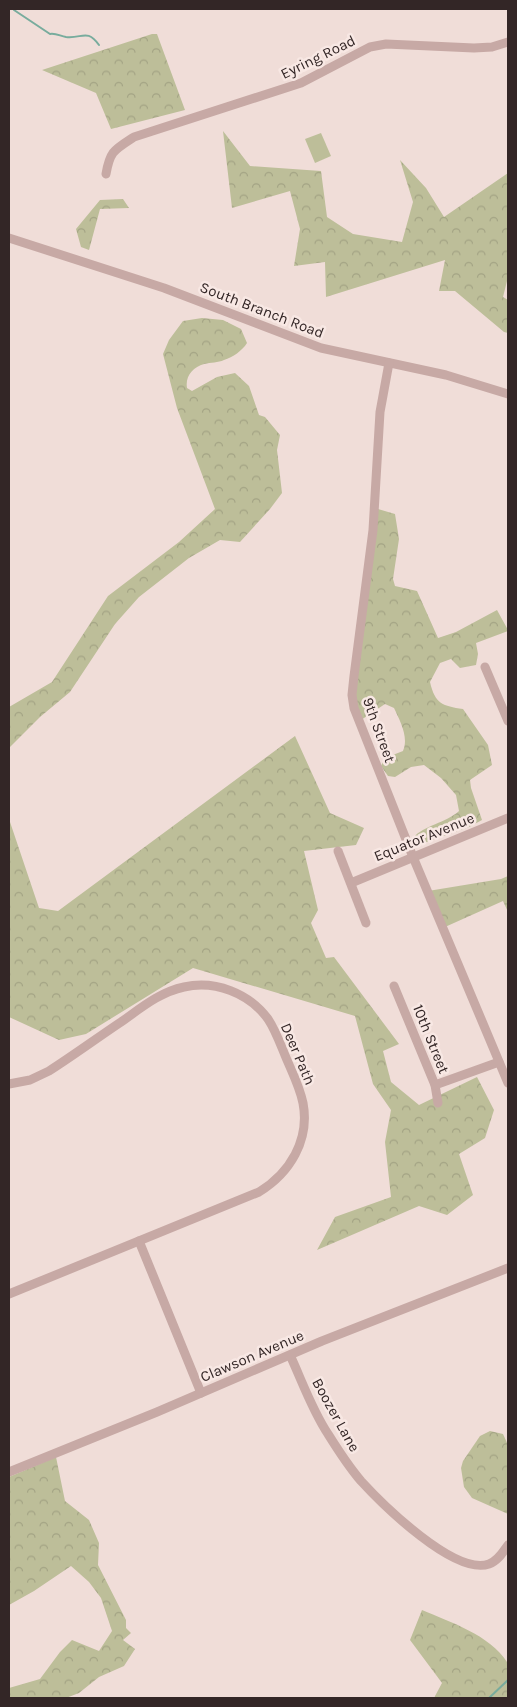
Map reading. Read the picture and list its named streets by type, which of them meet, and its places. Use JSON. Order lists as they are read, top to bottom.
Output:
{
  "streets": {
    "street": [
      "Eyring Road",
      "South Branch Road",
      "9th Street",
      "Equator Avenue",
      "10th Street",
      "Deer Path",
      "Clawson Avenue",
      "Boozer Lane"
    ]
  },
  "crossings": [
    ["South Branch Road", "9th Street"],
    ["9th Street", "Equator Avenue"],
    ["Clawson Avenue", "Boozer Lane"]
  ]
}
